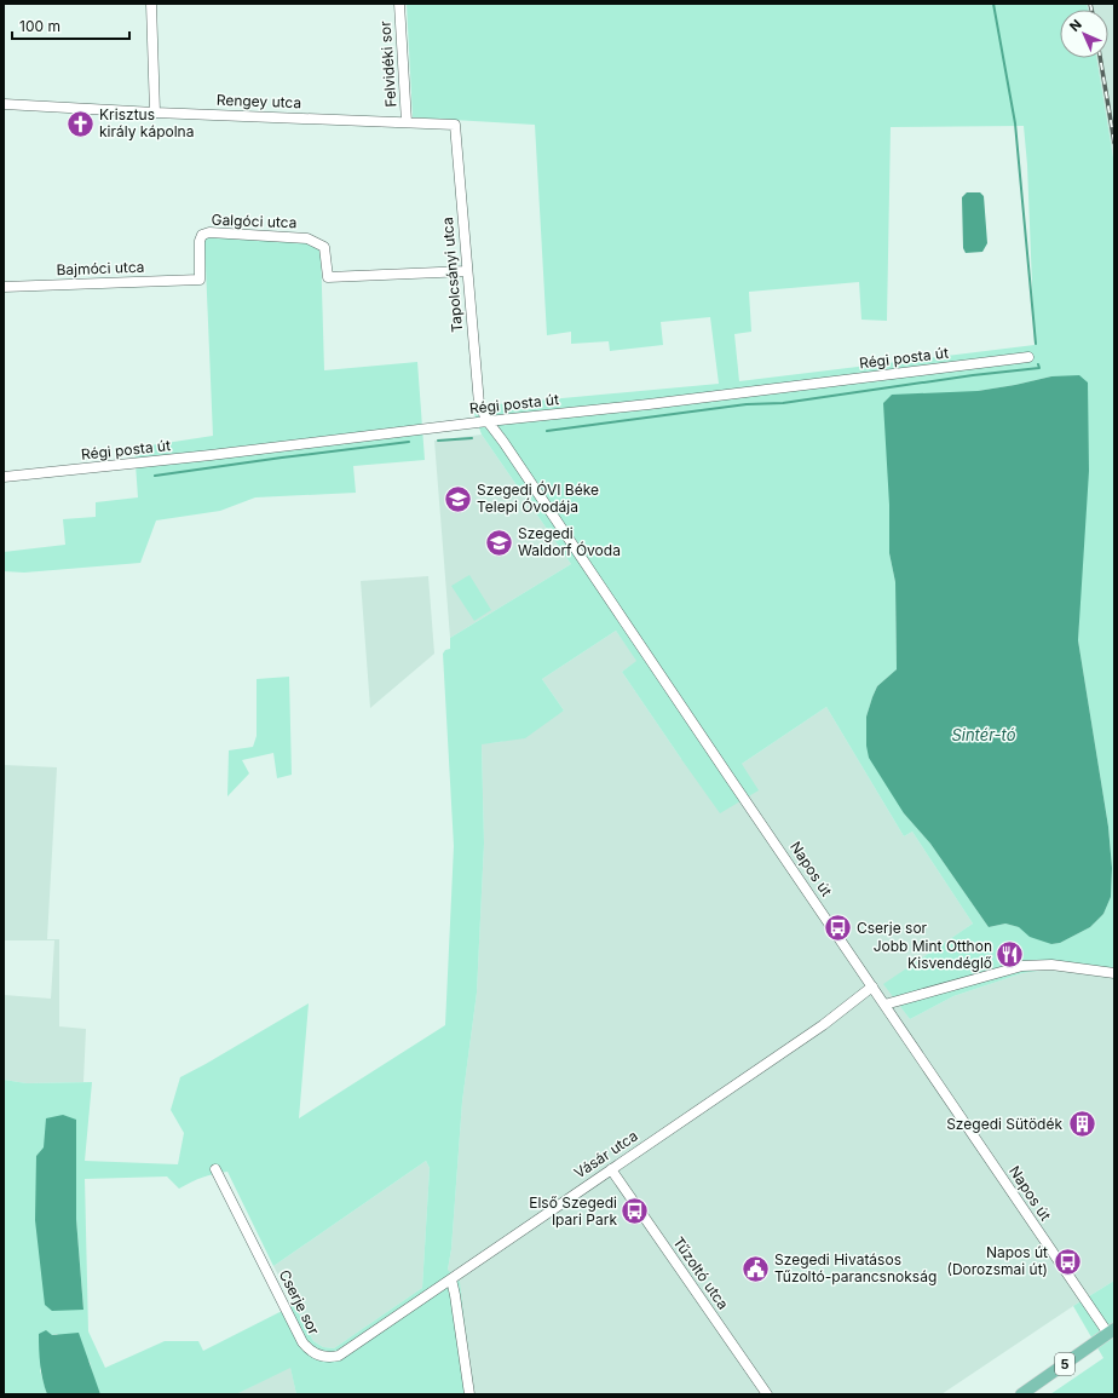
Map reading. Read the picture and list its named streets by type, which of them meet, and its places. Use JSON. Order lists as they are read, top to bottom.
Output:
{
  "streets": {
    "main road": ["5"],
    "street": [
      "Felvidéki sor",
      "Rengey utca",
      "Galgóci utca",
      "Bajmóci utca",
      "Tapolcsányi utca",
      "Régi posta út",
      "Napos út",
      "Vásár utca",
      "Tűzoltó utca",
      "Cserje sor"
    ]
  },
  "crossings": [
    ["Felvidéki sor", "Rengey utca"],
    ["Rengey utca", "Tapolcsányi utca"],
    ["Galgóci utca", "Bajmóci utca"],
    ["Galgóci utca", "Tapolcsányi utca"],
    ["Tapolcsányi utca", "Régi posta út"],
    ["Tapolcsányi utca", "Napos út"],
    ["Régi posta út", "Napos út"],
    ["Napos út", "Vásár utca"],
    ["Napos út", "5"],
    ["Vásár utca", "Tűzoltó utca"],
    ["Vásár utca", "Cserje sor"]
  ],
  "water": ["Sintér-tó"],
  "places": {
    "church": ["Krisztus király kápolna"],
    "school or university": ["Szegedi ÓVI Béke Telepi Óvodája", "Szegedi Waldorf Óvoda"],
    "bus stop": ["Cserje sor", "Első Szegedi Ipari Park", "Napos út (Dorozsmai út)"],
    "restaurant": ["Jobb Mint Otthon Kisvendéglő"],
    "building": ["Szegedi Sütödék"],
    "public building": ["Szegedi Hivatásos Tűzoltó-parancsnokság"]
  },
  "scale_bar": "100 m",
  "north": "top left"
}
